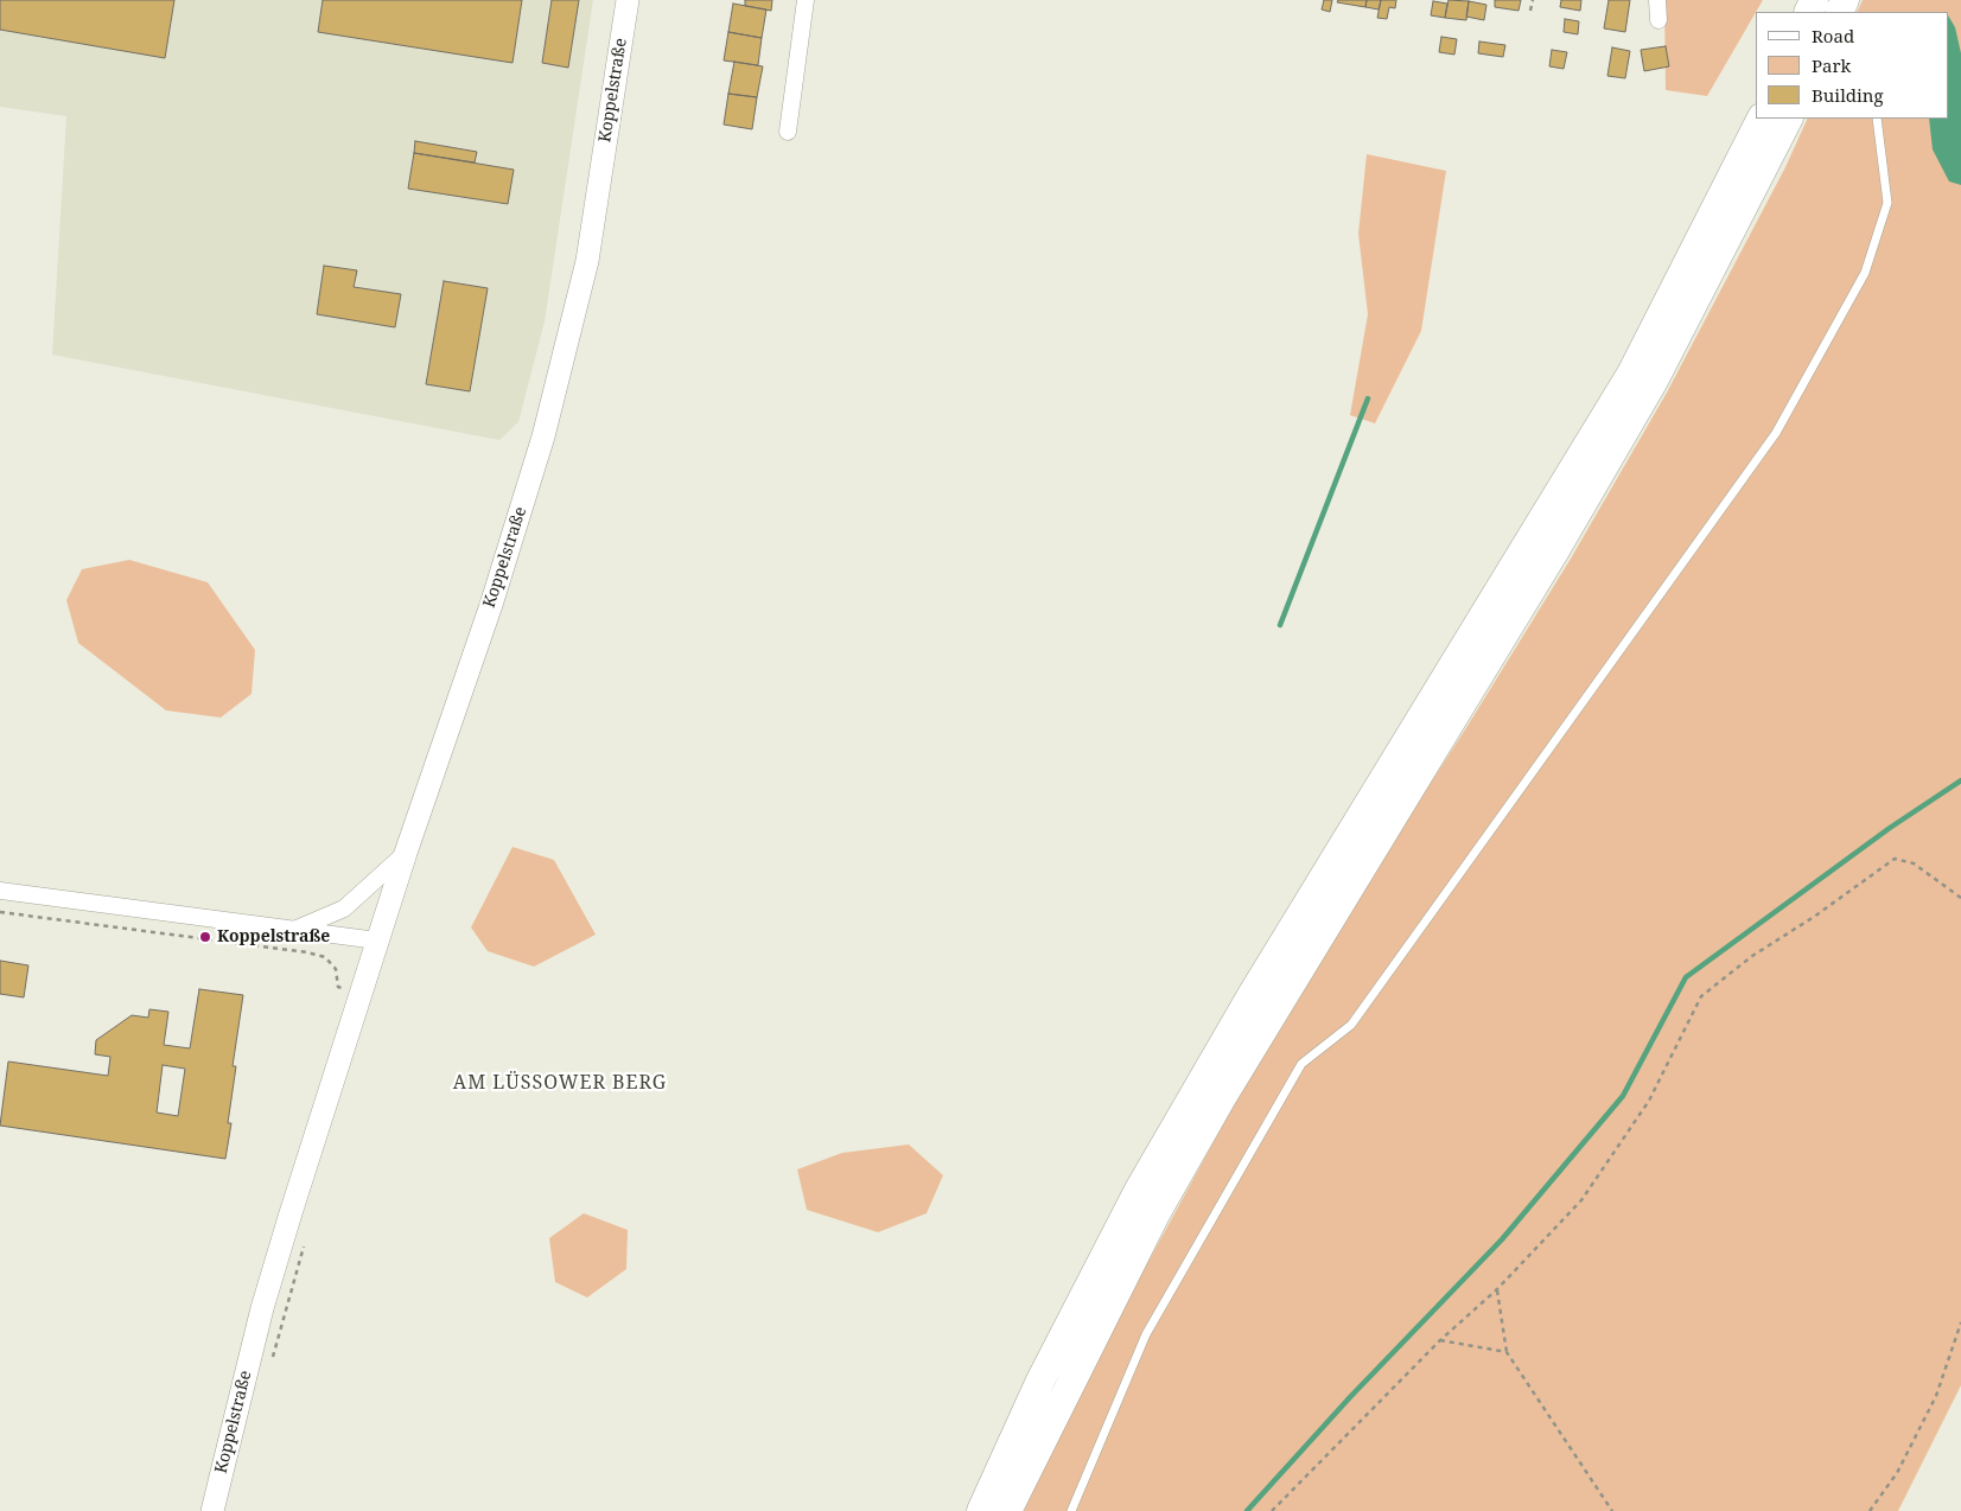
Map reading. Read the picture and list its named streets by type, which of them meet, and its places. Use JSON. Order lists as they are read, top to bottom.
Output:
{
  "streets": {
    "street": ["Koppelstraße"]
  },
  "districts": ["AM LÜSSOWER BERG"],
  "places": ["Koppelstraße"],
  "legend": ["Road", "Park", "Building"]
}
